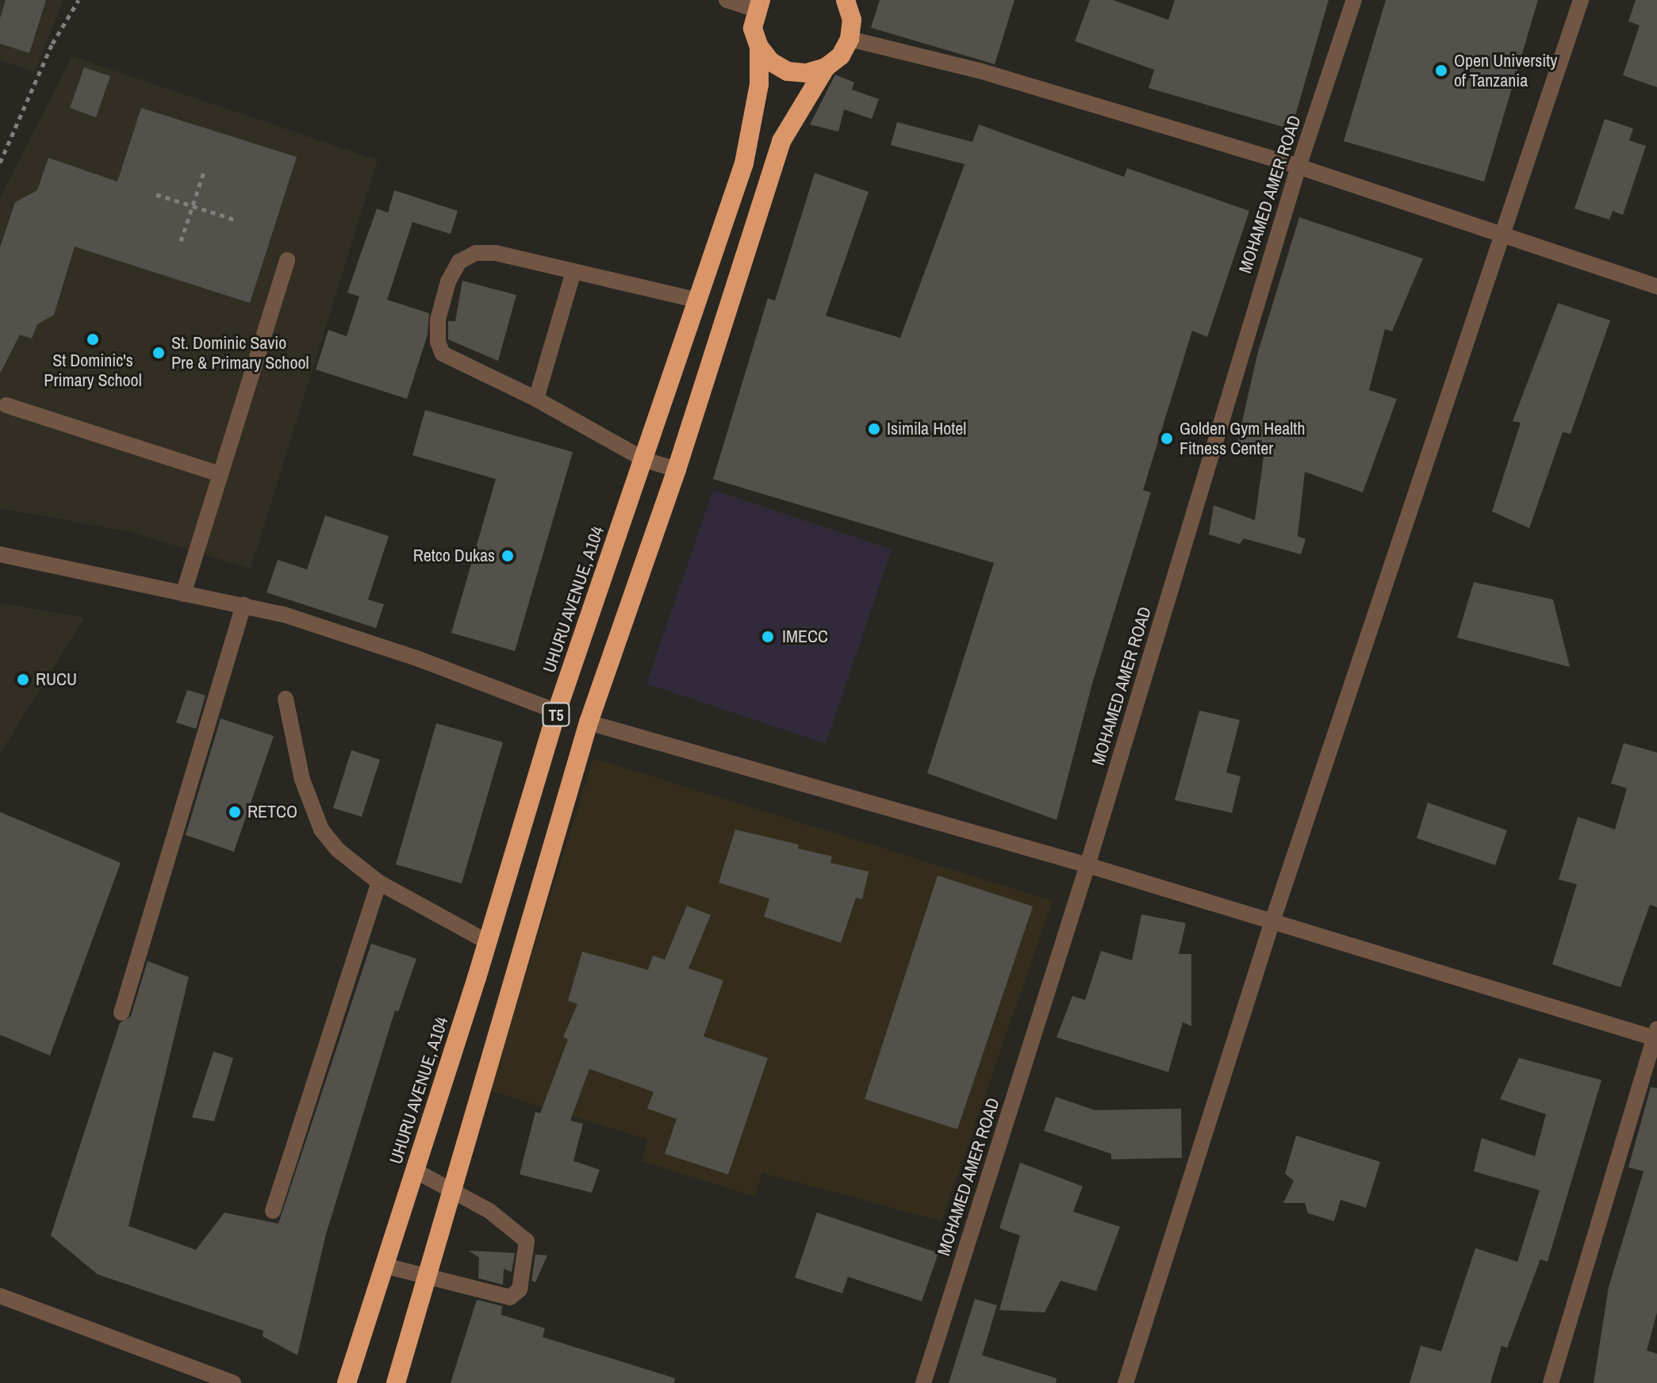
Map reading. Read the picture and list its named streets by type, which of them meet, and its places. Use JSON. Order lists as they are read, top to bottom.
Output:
{
  "streets": {
    "highway": ["UHURU AVENUE, A104", "T5"],
    "street": ["MOHAMED AMER ROAD"]
  },
  "places": [
    "Open University of Tanzania",
    "St Dominic's Primary School",
    "St. Dominic Savio Pre & Primary School",
    "Isimila Hotel",
    "Golden Gym Health Fitness Center",
    "Retco Dukas",
    "IMECC",
    "RUCU",
    "RETCO"
  ]
}
